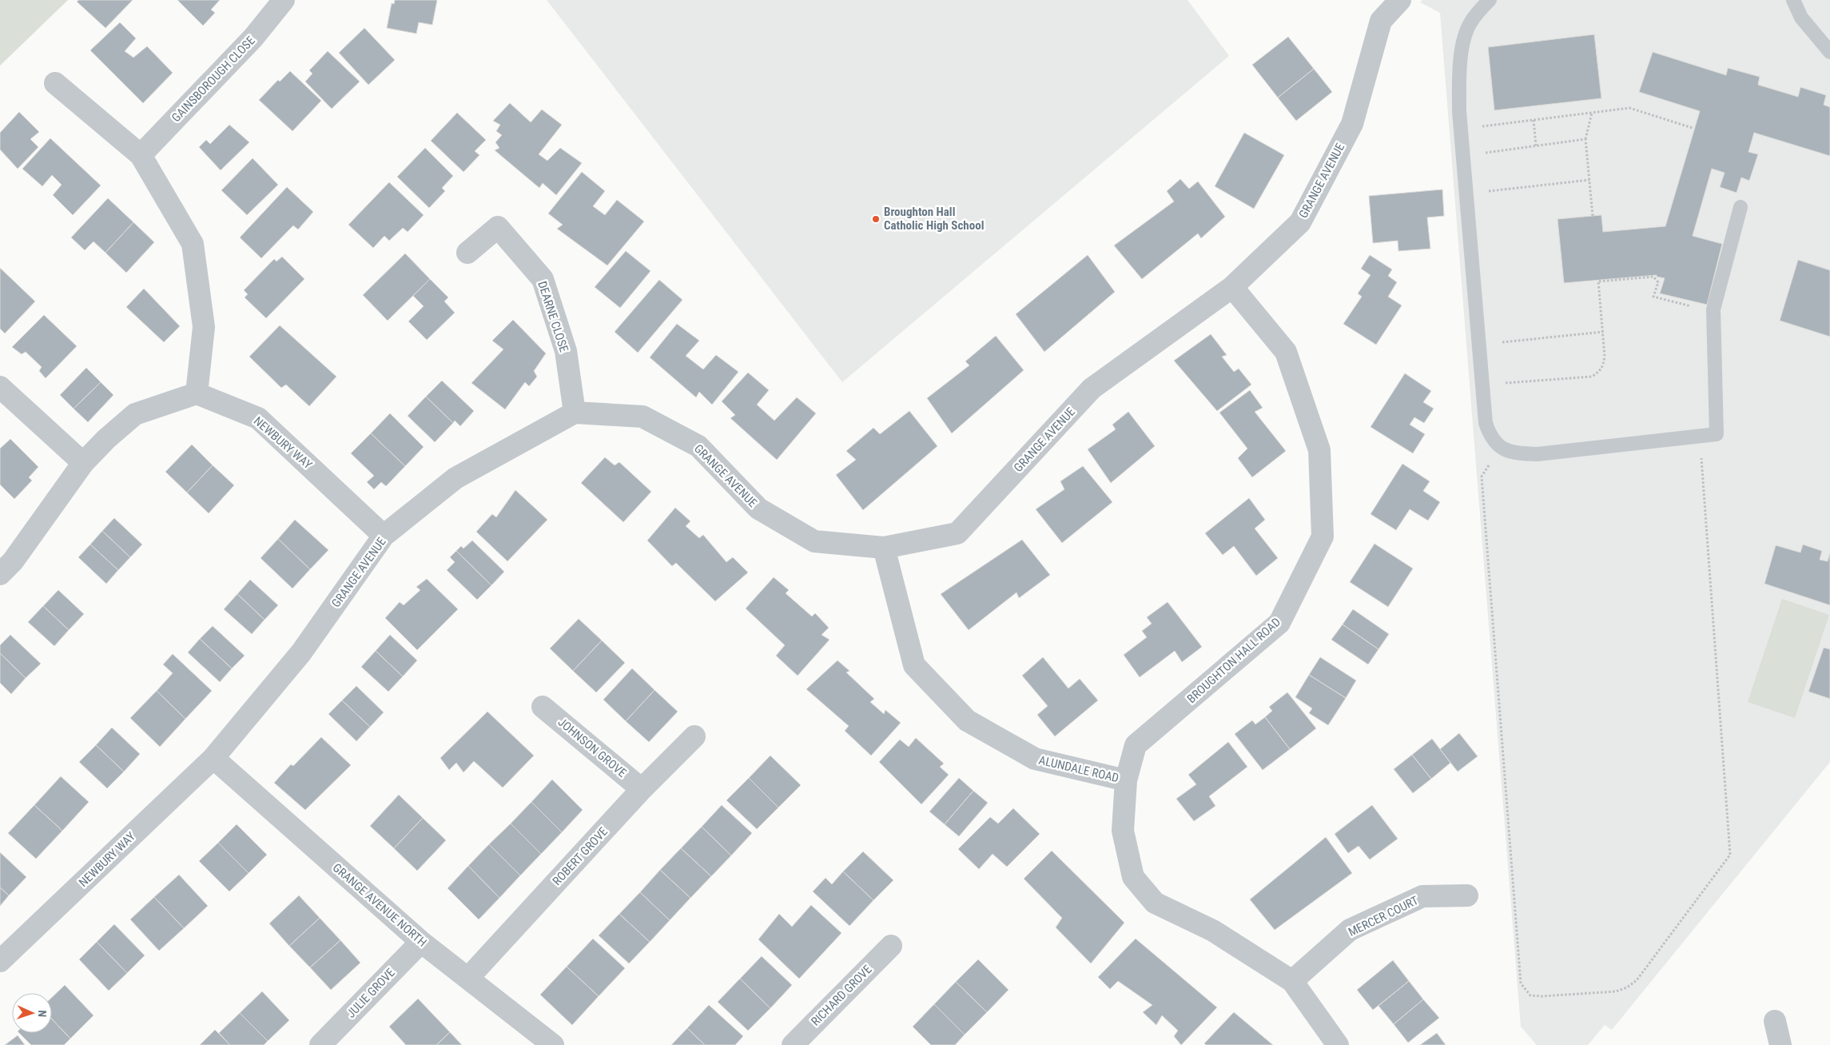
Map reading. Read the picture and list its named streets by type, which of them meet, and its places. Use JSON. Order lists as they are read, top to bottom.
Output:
{
  "streets": {
    "street": [
      "GAINSBOROUGH CLOSE",
      "GRANGE AVENUE",
      "DEARNE CLOSE",
      "NEWBURY WAY",
      "BROUGHTON HALL ROAD",
      "JOHNSON GROVE",
      "ALUNDALE ROAD",
      "ROBERT GROVE",
      "GRANGE AVENUE NORTH",
      "MERCER COURT",
      "JULIE GROVE",
      "RICHARD GROVE"
    ]
  },
  "crossings": [
    ["GRANGE AVENUE", "DEARNE CLOSE"],
    ["GRANGE AVENUE", "NEWBURY WAY"],
    ["GRANGE AVENUE", "BROUGHTON HALL ROAD"],
    ["GRANGE AVENUE", "ALUNDALE ROAD"],
    ["GRANGE AVENUE", "GRANGE AVENUE NORTH"],
    ["NEWBURY WAY", "GRANGE AVENUE NORTH"],
    ["BROUGHTON HALL ROAD", "ALUNDALE ROAD"],
    ["JOHNSON GROVE", "ROBERT GROVE"],
    ["ALUNDALE ROAD", "MERCER COURT"],
    ["ROBERT GROVE", "GRANGE AVENUE NORTH"],
    ["GRANGE AVENUE NORTH", "JULIE GROVE"]
  ],
  "places": ["Broughton Hall Catholic High School"],
  "north": "right"
}
